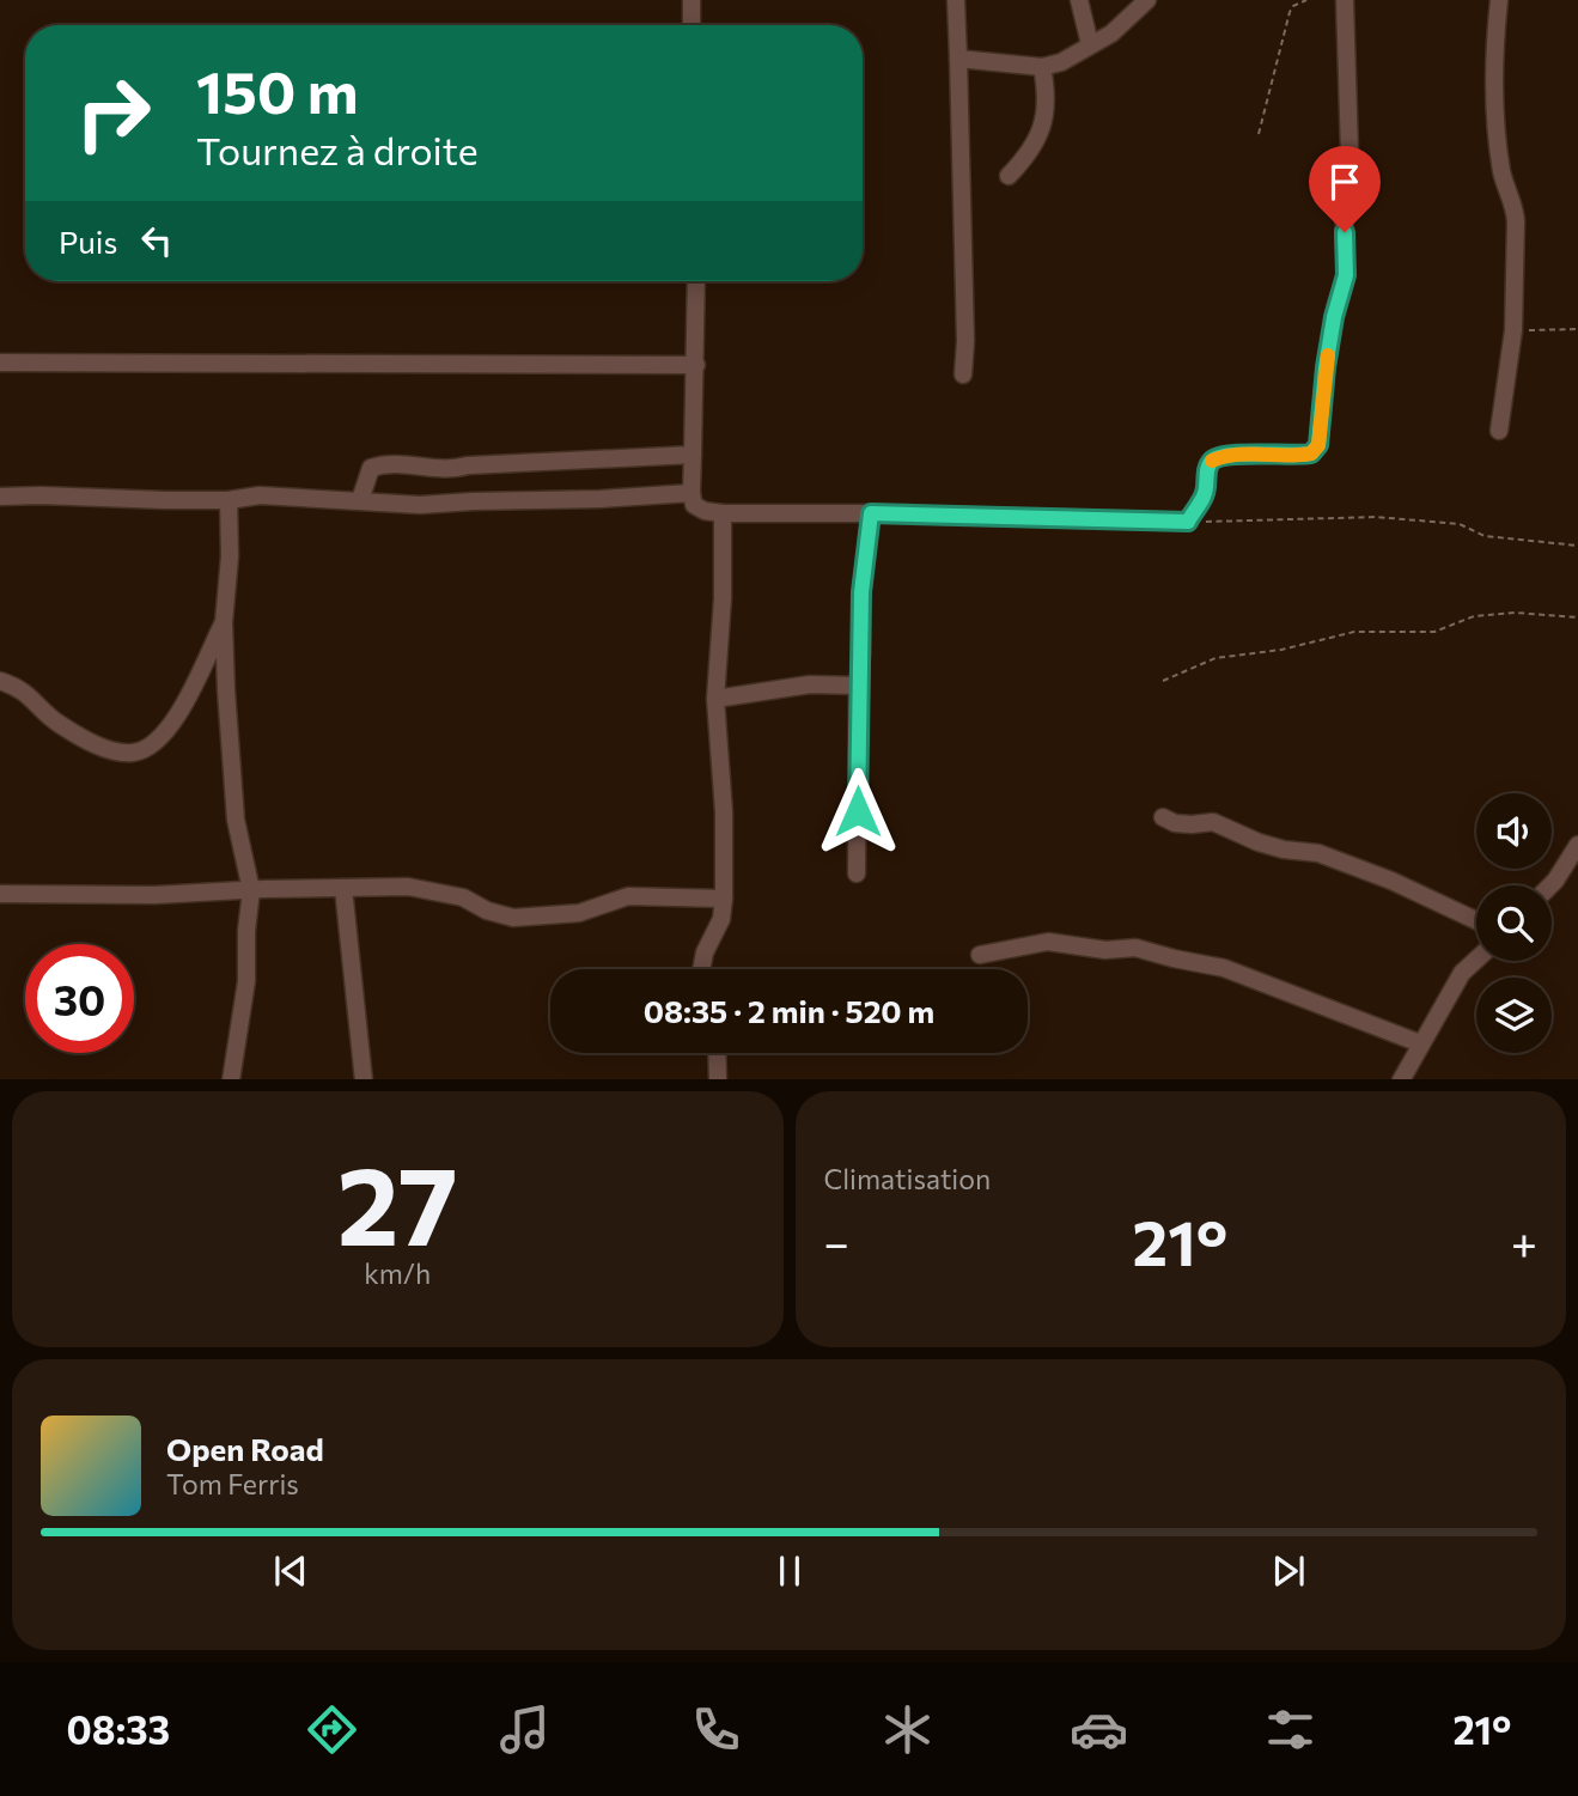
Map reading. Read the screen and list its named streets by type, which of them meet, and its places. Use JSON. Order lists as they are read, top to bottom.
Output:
{
  "page": {
    "turn": ["150 m", "Tournez à droite"],
    "then": "Puis",
    "limit": "30",
    "trip": "08:35 · 2 min · 520 m",
    "tile": [
      ["27", "km/h"],
      "Climatisation"
    ],
    "heat": ["−", "21°", "+"],
    "song": ["Open Road", "Tom Ferris"],
    "tabs": ["08:33", "21°"]
  }
}
